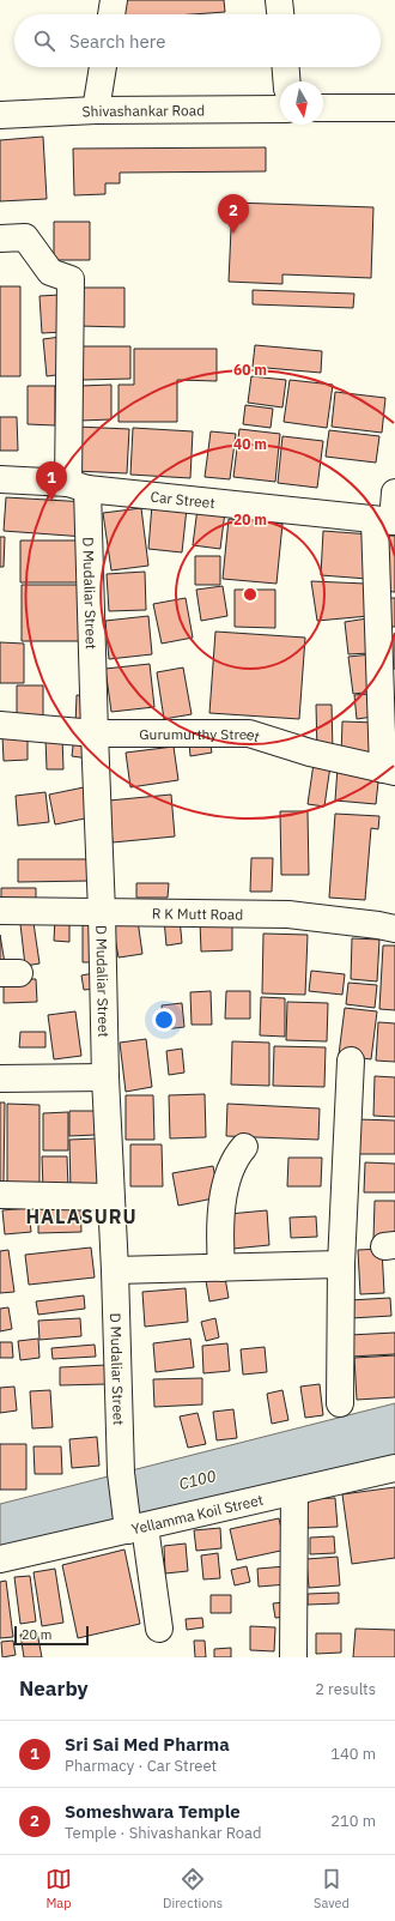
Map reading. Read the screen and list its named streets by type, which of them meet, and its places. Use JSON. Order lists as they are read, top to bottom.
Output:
{
  "streets": {
    "street": [
      "Shivashankar Road",
      "Car Street",
      "D Mudaliar Street",
      "Gurumurthy Street",
      "R K Mutt Road",
      "Yellamma Koil Street"
    ]
  },
  "crossings": [
    ["Car Street", "D Mudaliar Street"],
    ["D Mudaliar Street", "Gurumurthy Street"],
    ["D Mudaliar Street", "R K Mutt Road"],
    ["D Mudaliar Street", "Yellamma Koil Street"]
  ],
  "districts": ["HALASURU"],
  "water": ["C100"],
  "scale_bar": "20 m",
  "north": "bottom",
  "page": {
    "search": "Search here",
    "pins": ["2", "1"],
    "scale": "20 m",
    "heading": ["Nearby", "2 results"],
    "list": [
      {
        "mark": "1",
        "name": "Sri Sai Med Pharma",
        "note": "Pharmacy · Car Street",
        "value": "140 m"
      },
      {
        "mark": "2",
        "name": "Someshwara Temple",
        "note": "Temple · Shivashankar Road",
        "value": "210 m"
      }
    ],
    "nav": ["Map", "Directions", "Saved"]
  },
  "rings": ["60 m", "40 m", "20 m"]
}
